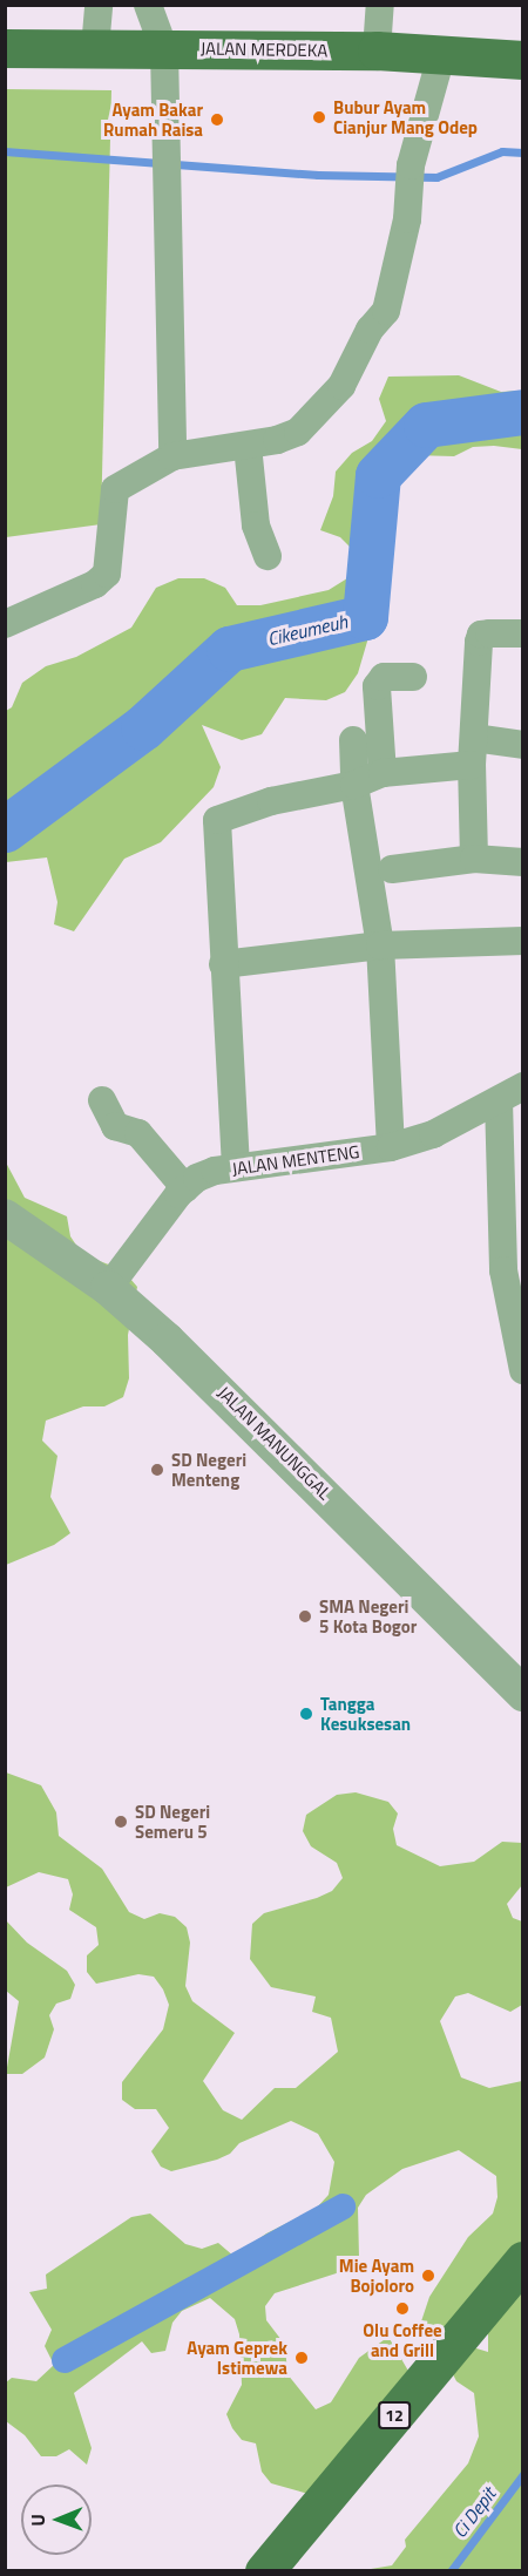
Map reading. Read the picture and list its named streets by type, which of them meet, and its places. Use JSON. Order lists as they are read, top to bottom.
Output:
{
  "streets": {
    "main road": ["JALAN MERDEKA", "12"],
    "street": ["JALAN MENTENG", "JALAN MANUNGGAL"]
  },
  "crossings": [
    ["JALAN MENTENG", "JALAN MANUNGGAL"]
  ],
  "water": ["Cikeumeuh", "Ci Depit"],
  "places": [
    "Bubur Ayam Cianjur Mang Odep",
    "Ayam Bakar Rumah Raisa",
    "SD Negeri Menteng",
    "SMA Negeri 5 Kota Bogor",
    "Tangga Kesuksesan",
    "SD Negeri Semeru 5",
    "Mie Ayam Bojoloro",
    "Olu Coffee and Grill",
    "Ayam Geprek Istimewa"
  ],
  "north": "left"
}
